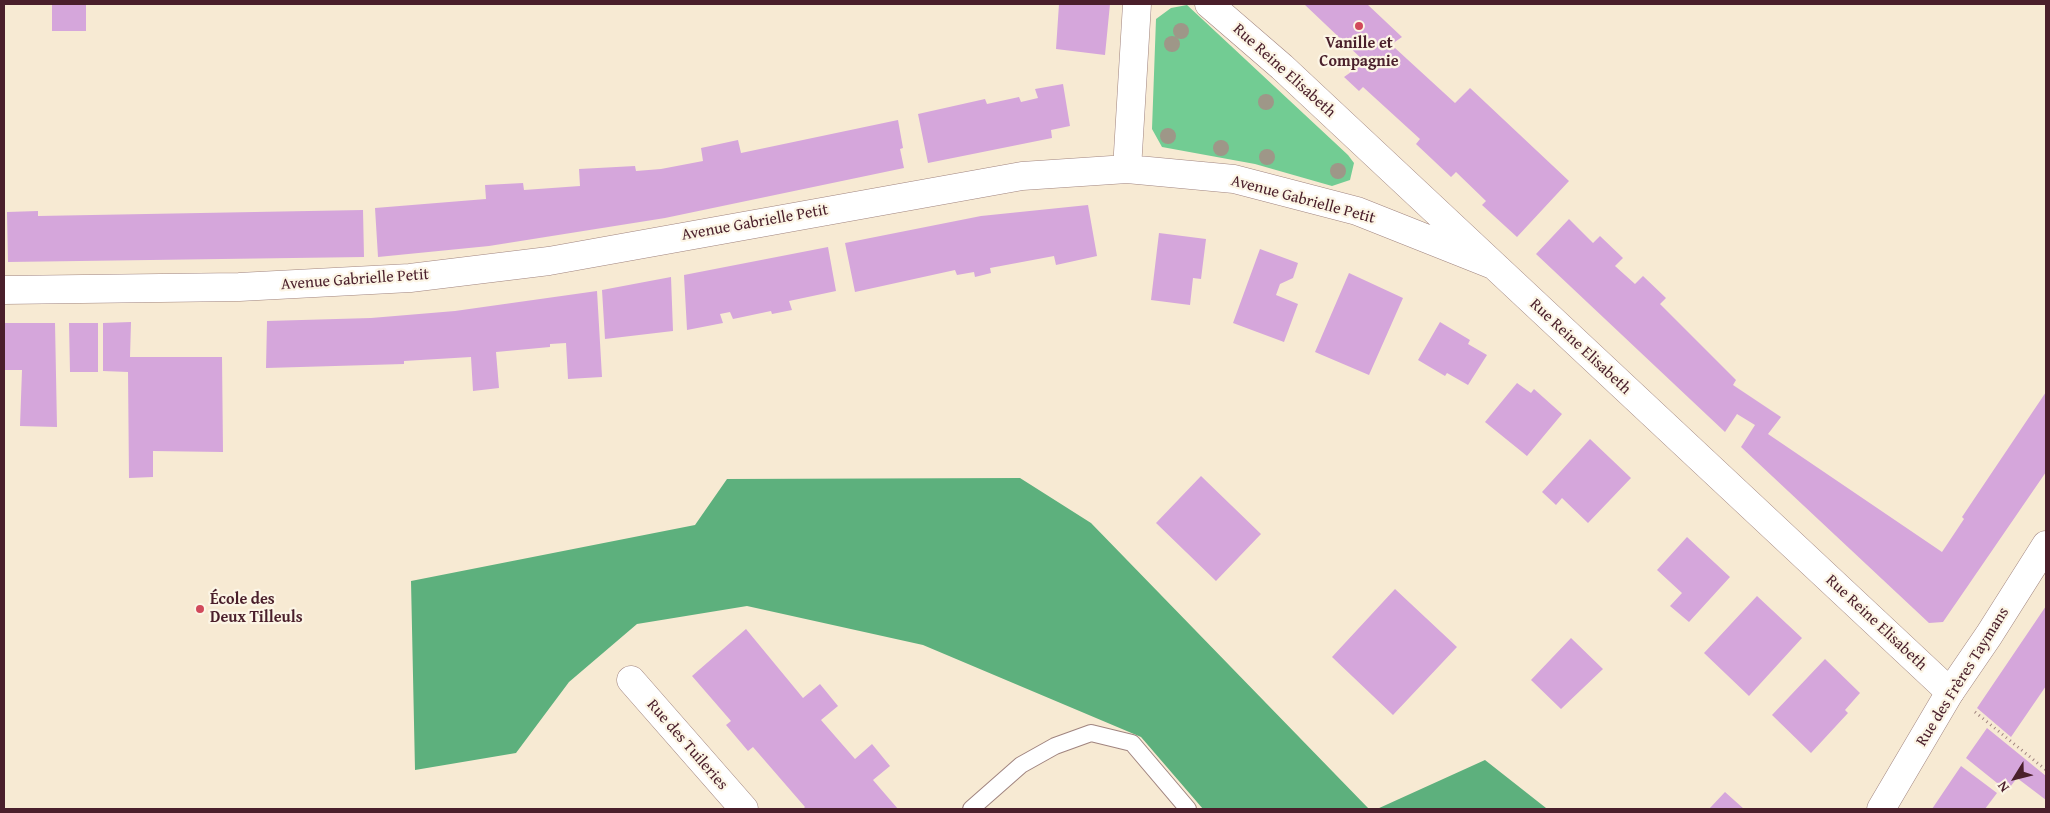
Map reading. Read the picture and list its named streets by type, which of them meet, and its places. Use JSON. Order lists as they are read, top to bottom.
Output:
{
  "streets": {
    "street": [
      "Rue Reine Elisabeth",
      "Avenue Gabrielle Petit",
      "Rue des Frères Taymans",
      "Rue des Tuileries"
    ]
  },
  "crossings": [
    ["Rue Reine Elisabeth", "Avenue Gabrielle Petit"],
    ["Rue Reine Elisabeth", "Rue des Frères Taymans"]
  ],
  "places": ["Vanille et Compagnie", "École des Deux Tilleuls"],
  "north": "bottom left"
}
